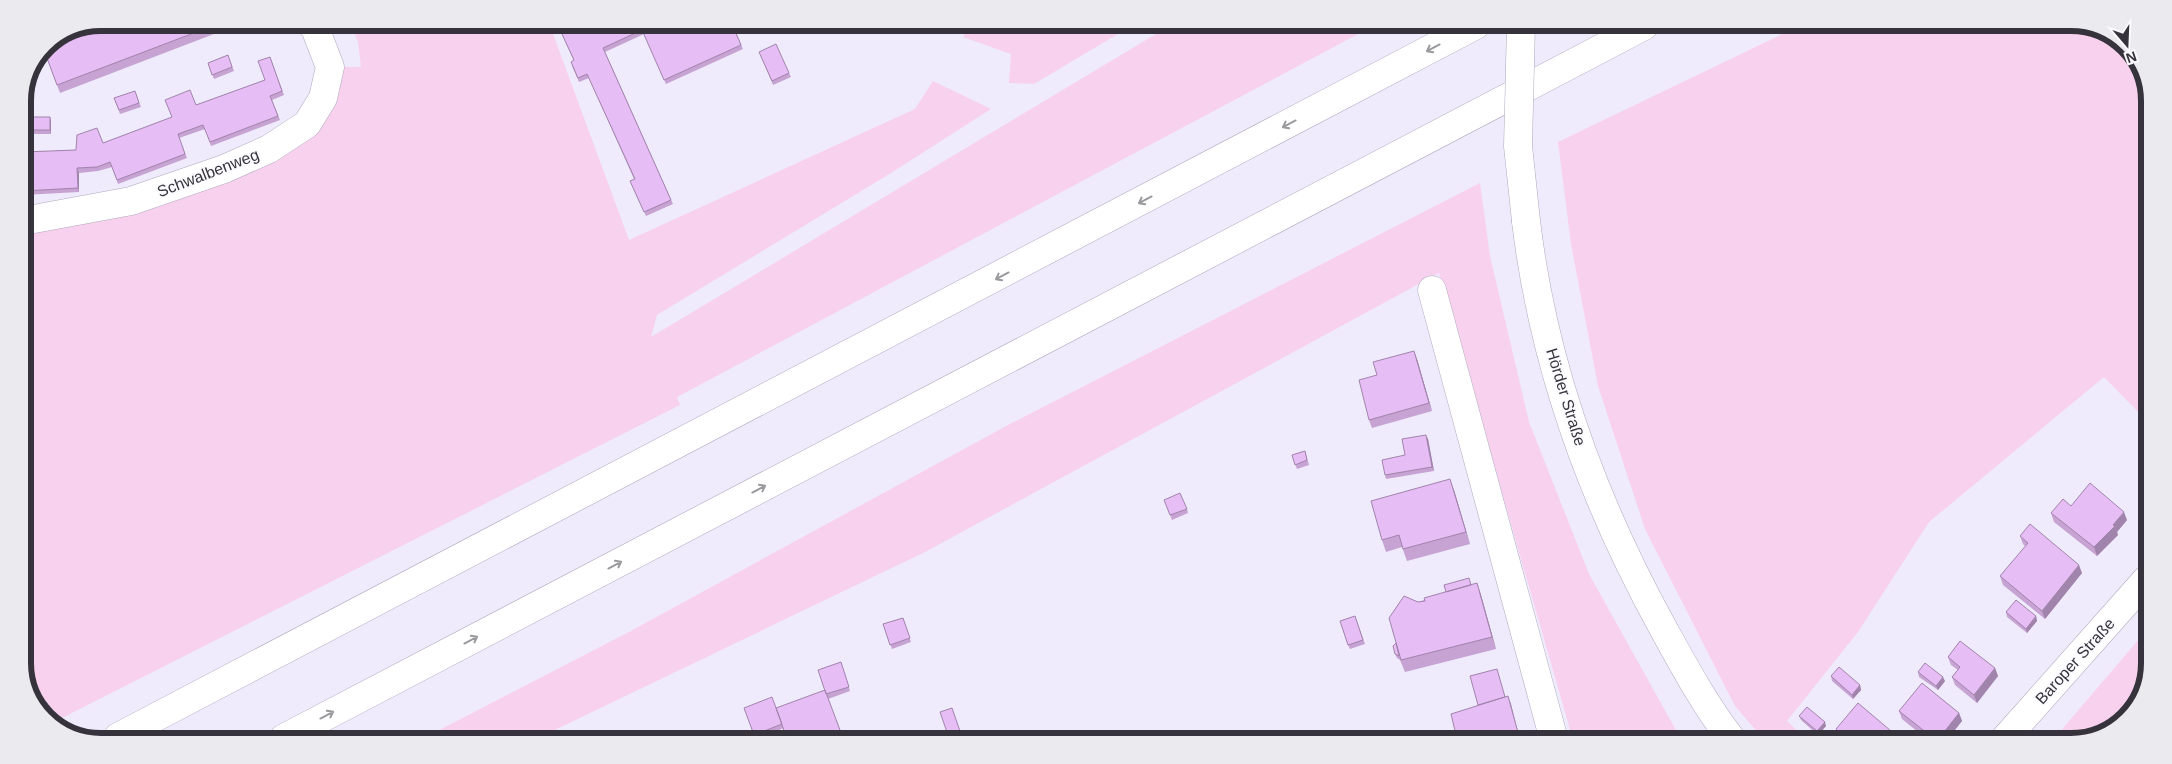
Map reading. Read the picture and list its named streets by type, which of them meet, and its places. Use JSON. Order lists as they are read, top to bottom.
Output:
{
  "streets": {
    "main road": ["Schwalbenweg", "Hörder Straße", "Baroper Straße"]
  },
  "north": "bottom"
}
